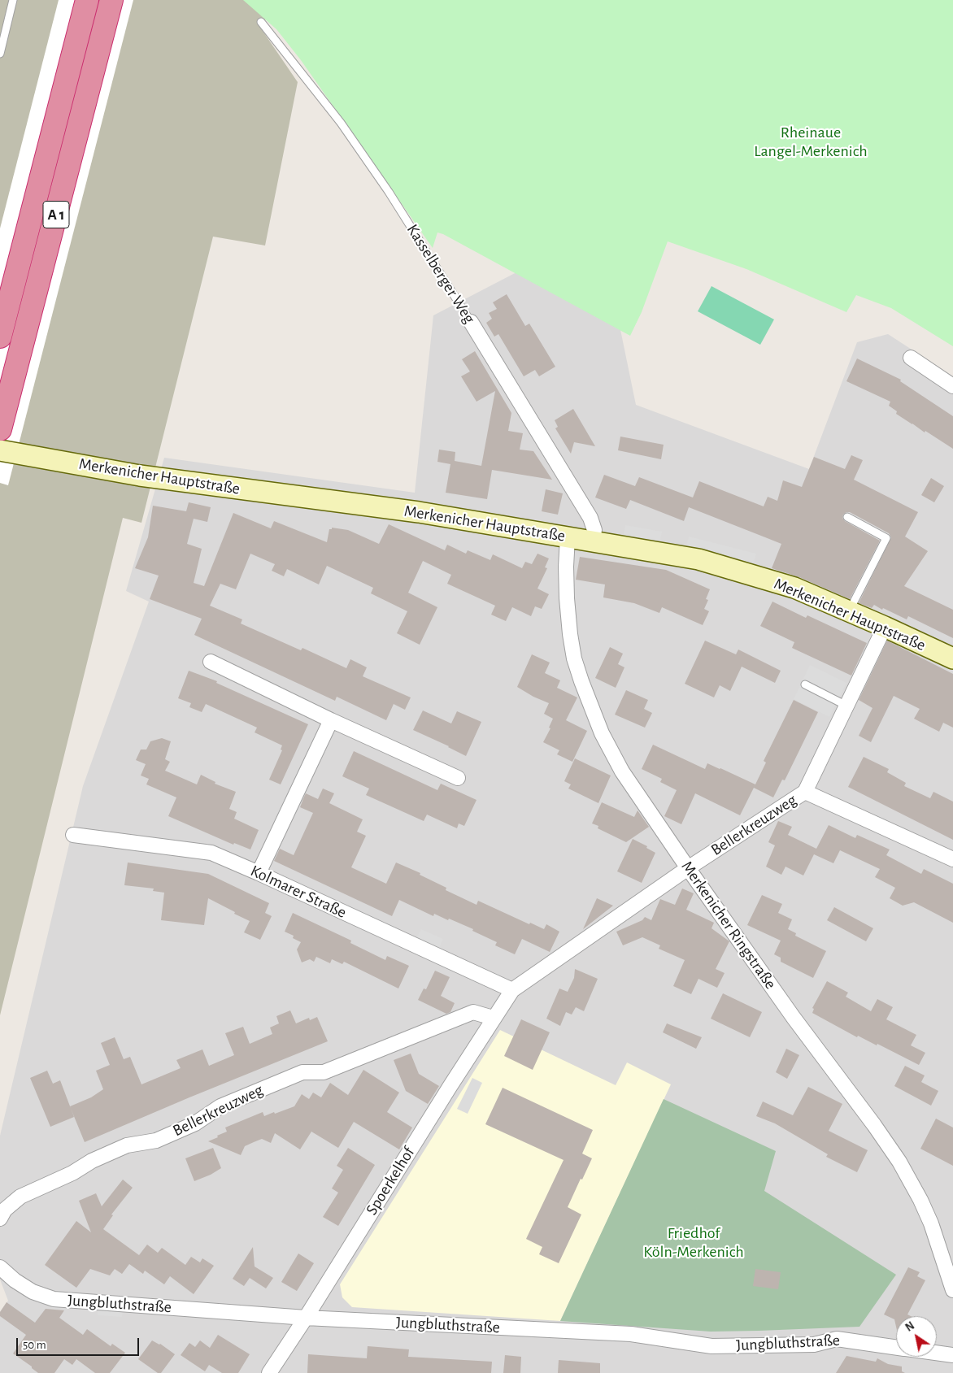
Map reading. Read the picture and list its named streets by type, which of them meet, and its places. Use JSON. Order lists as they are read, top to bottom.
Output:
{
  "streets": {
    "highway": ["A 1"],
    "street": [
      "Kasselberger Weg",
      "Merkenicher Hauptstraße",
      "Bellerkreuzweg",
      "Kolmarer Straße",
      "Merkenicher Ringstraße",
      "Spoerkelhof",
      "Jungbluthstraße"
    ]
  },
  "crossings": [
    ["Kasselberger Weg", "Merkenicher Hauptstraße"],
    ["Merkenicher Hauptstraße", "Bellerkreuzweg"],
    ["Merkenicher Hauptstraße", "Merkenicher Ringstraße"],
    ["Bellerkreuzweg", "Kolmarer Straße"],
    ["Bellerkreuzweg", "Merkenicher Ringstraße"],
    ["Bellerkreuzweg", "Spoerkelhof"],
    ["Kolmarer Straße", "Spoerkelhof"],
    ["Spoerkelhof", "Jungbluthstraße"]
  ],
  "parks": ["Rheinaue Langel-Merkenich", "Friedhof Köln-Merkenich"],
  "scale_bar": "50 m",
  "north": "top left"
}
